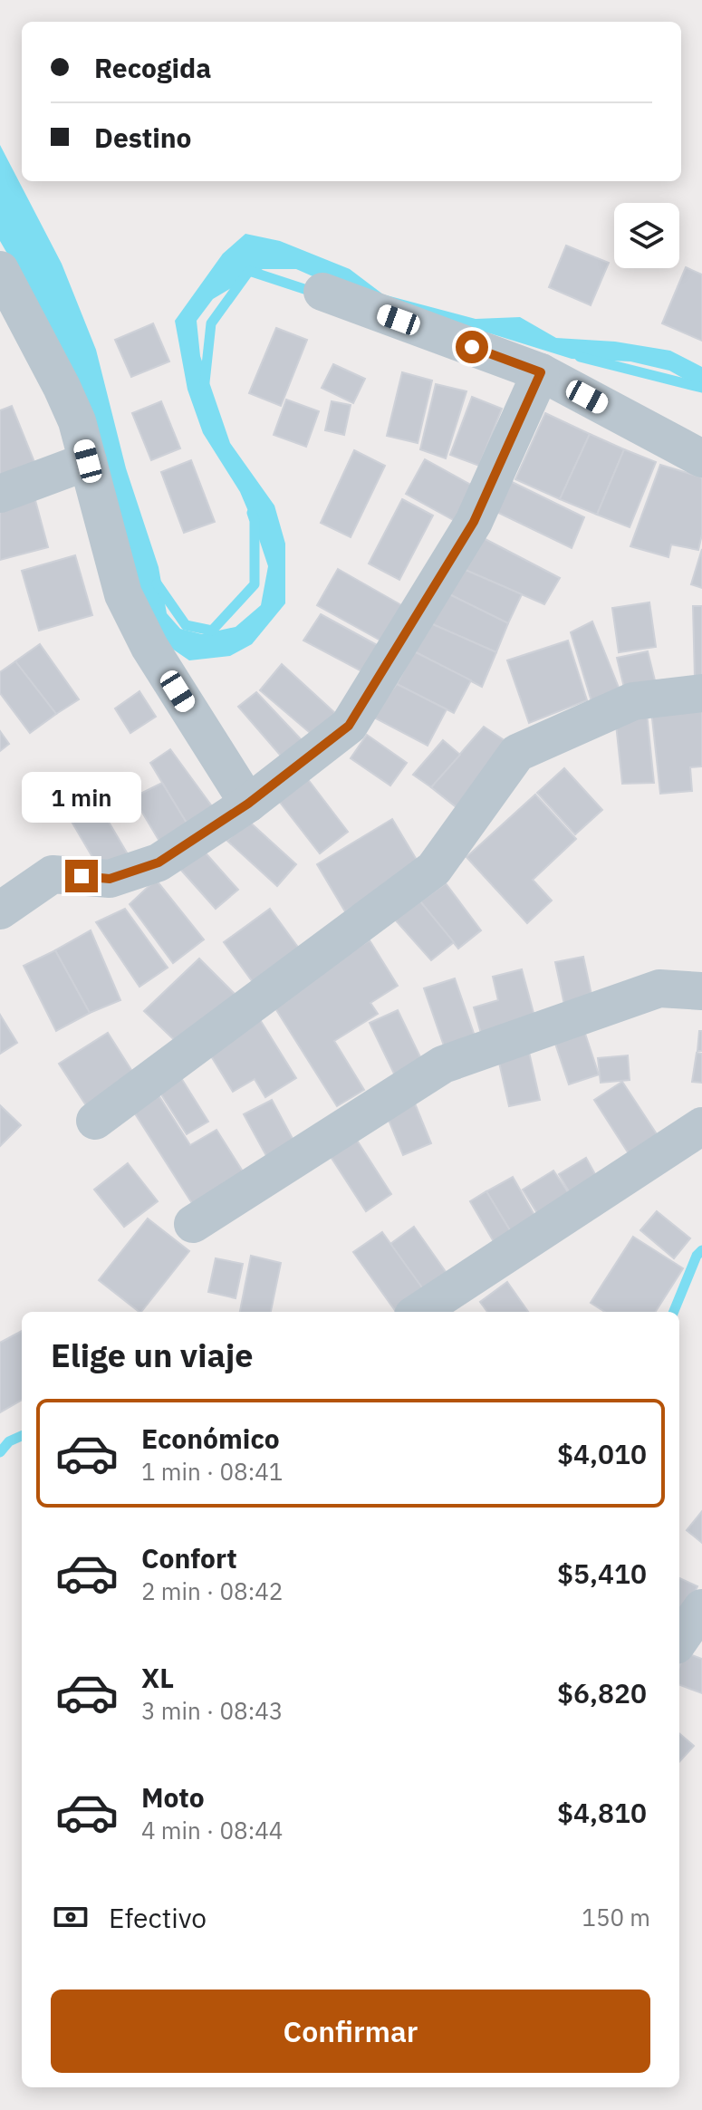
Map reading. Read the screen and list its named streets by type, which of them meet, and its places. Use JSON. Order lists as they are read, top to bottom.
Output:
{
  "page": {
    "banner": ["Recogida", "Destino"],
    "bubble": "1 min",
    "heading": "Elige un viaje",
    "list": [
      {
        "name": "Económico",
        "note": "1 min · 08:41",
        "value": "$4,010"
      },
      {
        "name": "Confort",
        "note": "2 min · 08:42",
        "value": "$5,410"
      },
      {
        "name": "XL",
        "note": "3 min · 08:43",
        "value": "$6,820"
      },
      {
        "name": "Moto",
        "note": "4 min · 08:44",
        "value": "$4,810"
      }
    ],
    "pay": ["Efectivo", "150 m"],
    "buttons": "Confirmar"
  }
}
